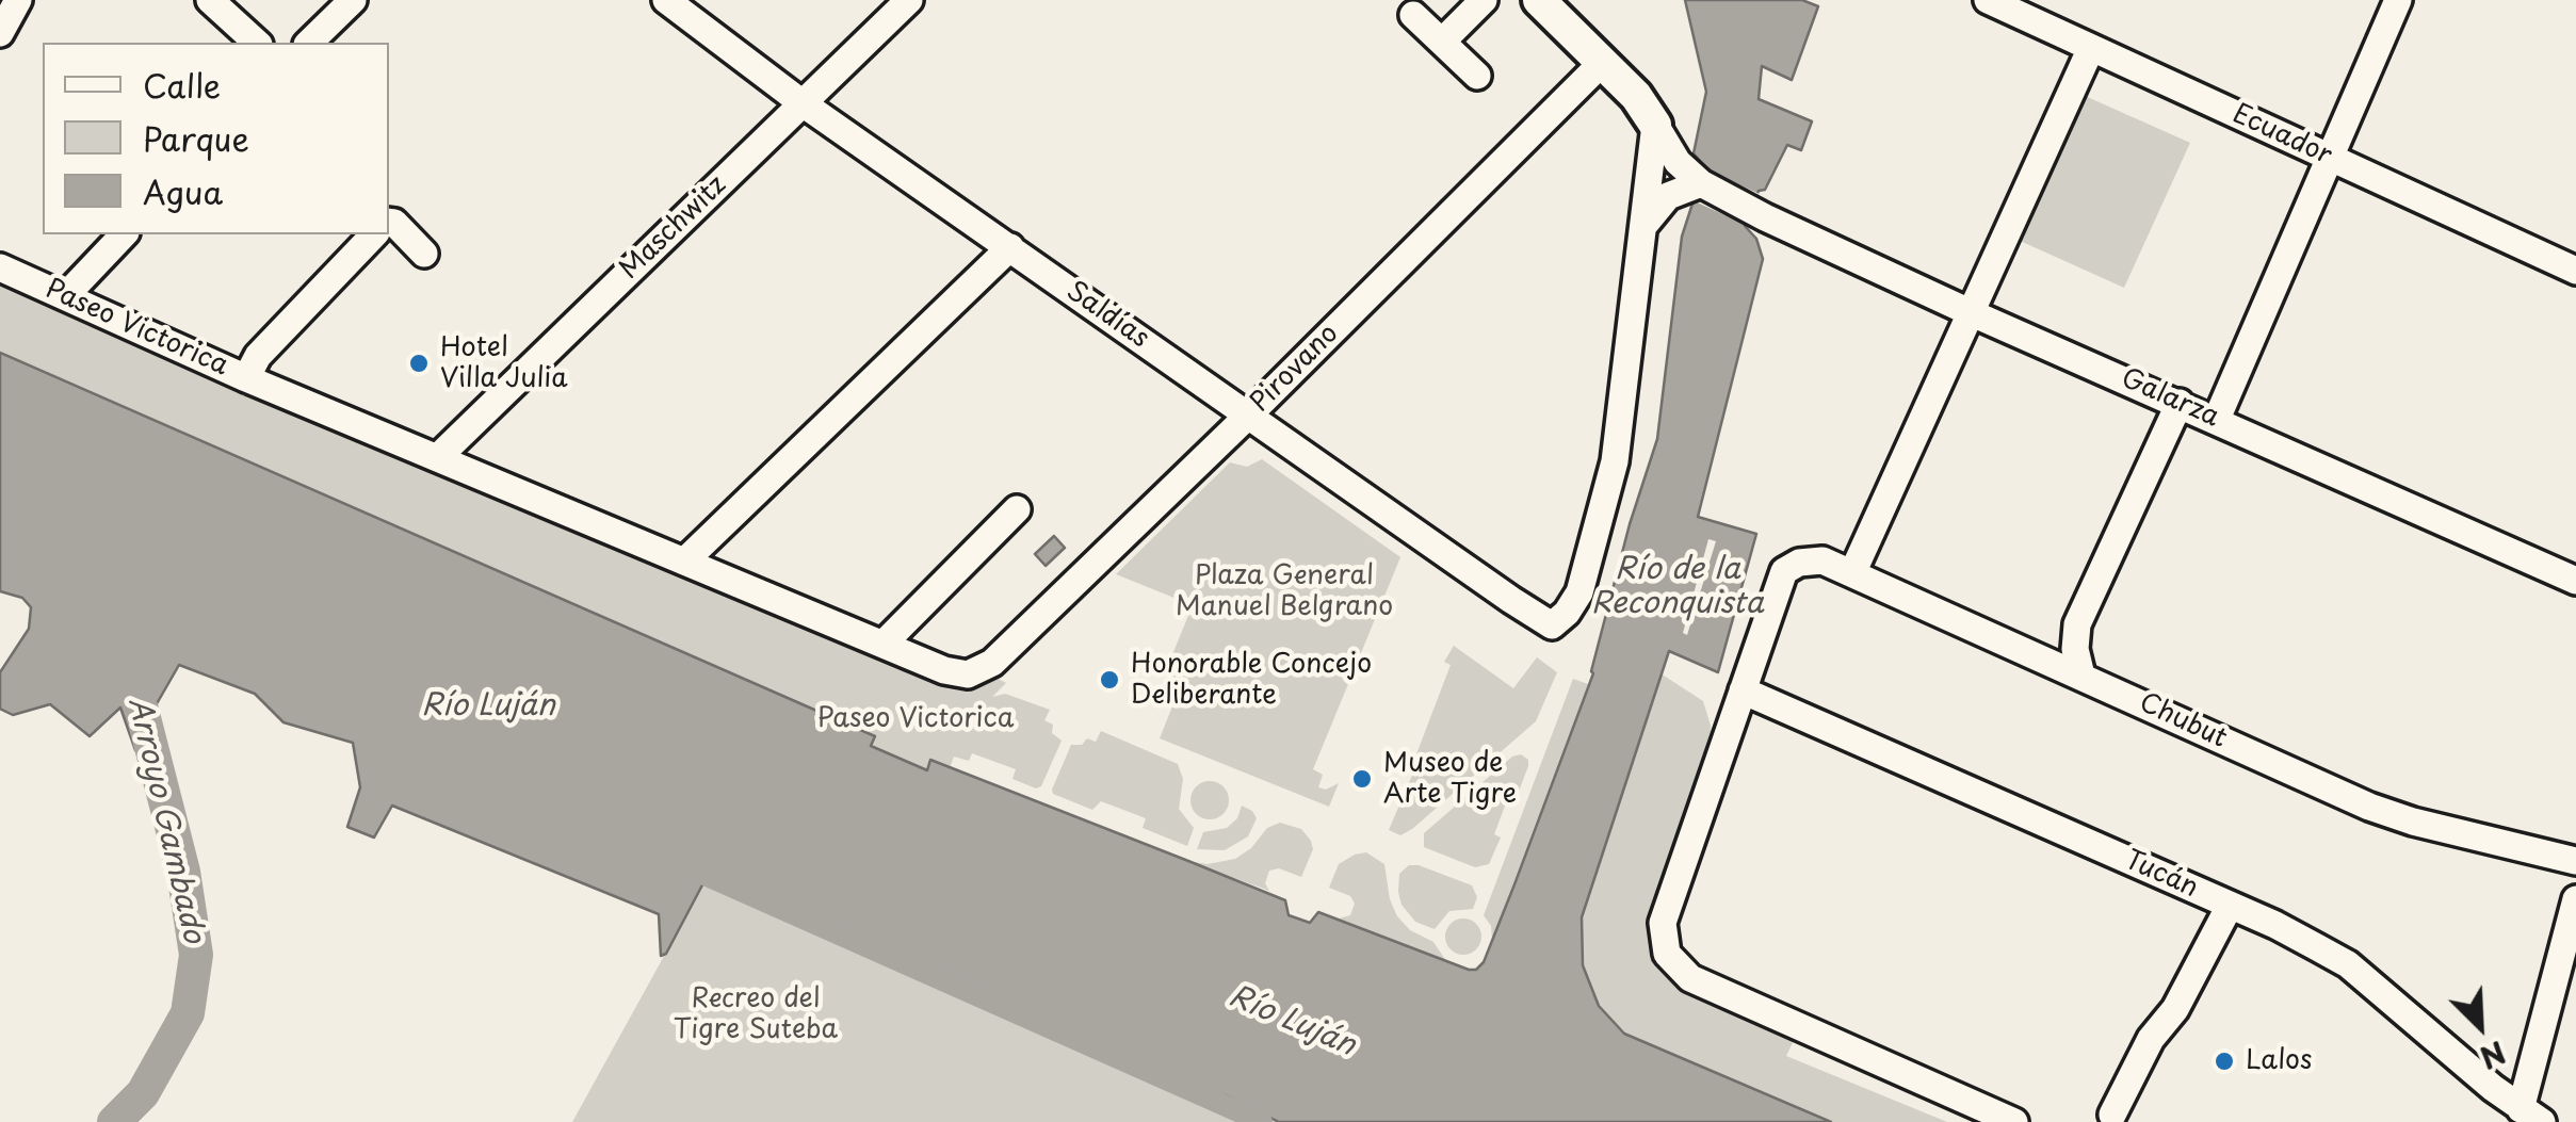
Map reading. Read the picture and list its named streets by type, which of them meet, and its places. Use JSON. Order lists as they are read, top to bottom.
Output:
{
  "streets": {
    "street": [
      "Ecuador",
      "Maschwitz",
      "Saldías",
      "Paseo Victorica",
      "Pirovano",
      "Galarza",
      "Chubut",
      "Tucán"
    ]
  },
  "crossings": [
    ["Maschwitz", "Saldías"],
    ["Maschwitz", "Paseo Victorica"],
    ["Saldías", "Pirovano"],
    ["Paseo Victorica", "Pirovano"],
    ["Chubut", "Tucán"]
  ],
  "water": ["Río de la Reconquista", "Río Luján", "Arroyo Gambado"],
  "parks": ["Plaza General Manuel Belgrano", "Paseo Victorica", "Recreo del Tigre Suteba"],
  "places": [
    "Hotel Villa Julia",
    "Honorable Concejo Deliberante",
    "Museo de Arte Tigre",
    "Lalos"
  ],
  "legend": ["Calle", "Parque", "Agua"],
  "north": "bottom right"
}
